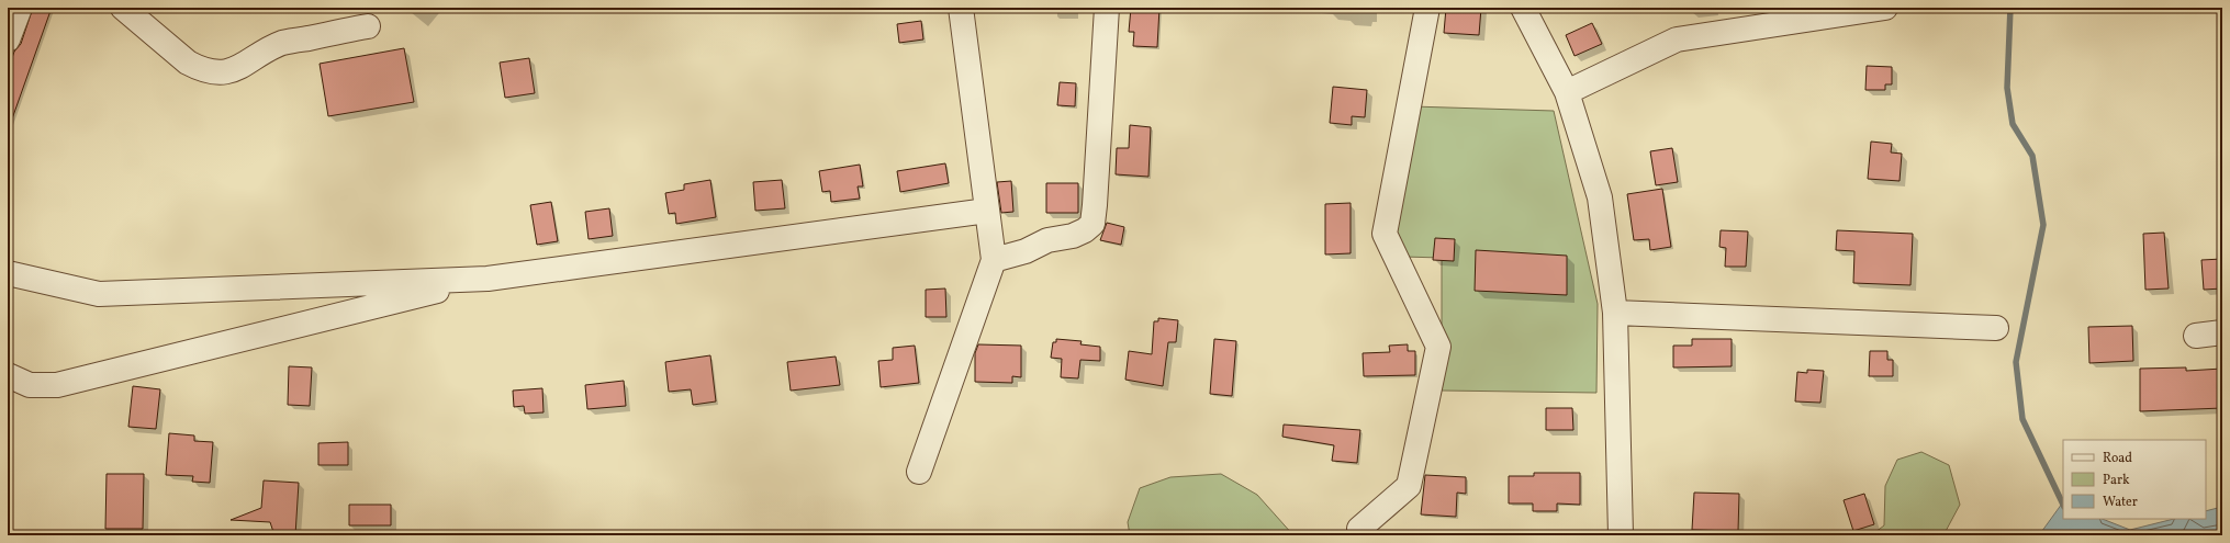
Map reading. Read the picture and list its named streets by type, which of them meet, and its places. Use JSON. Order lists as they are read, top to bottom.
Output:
{
  "legend": ["Road", "Park", "Water"]
}
